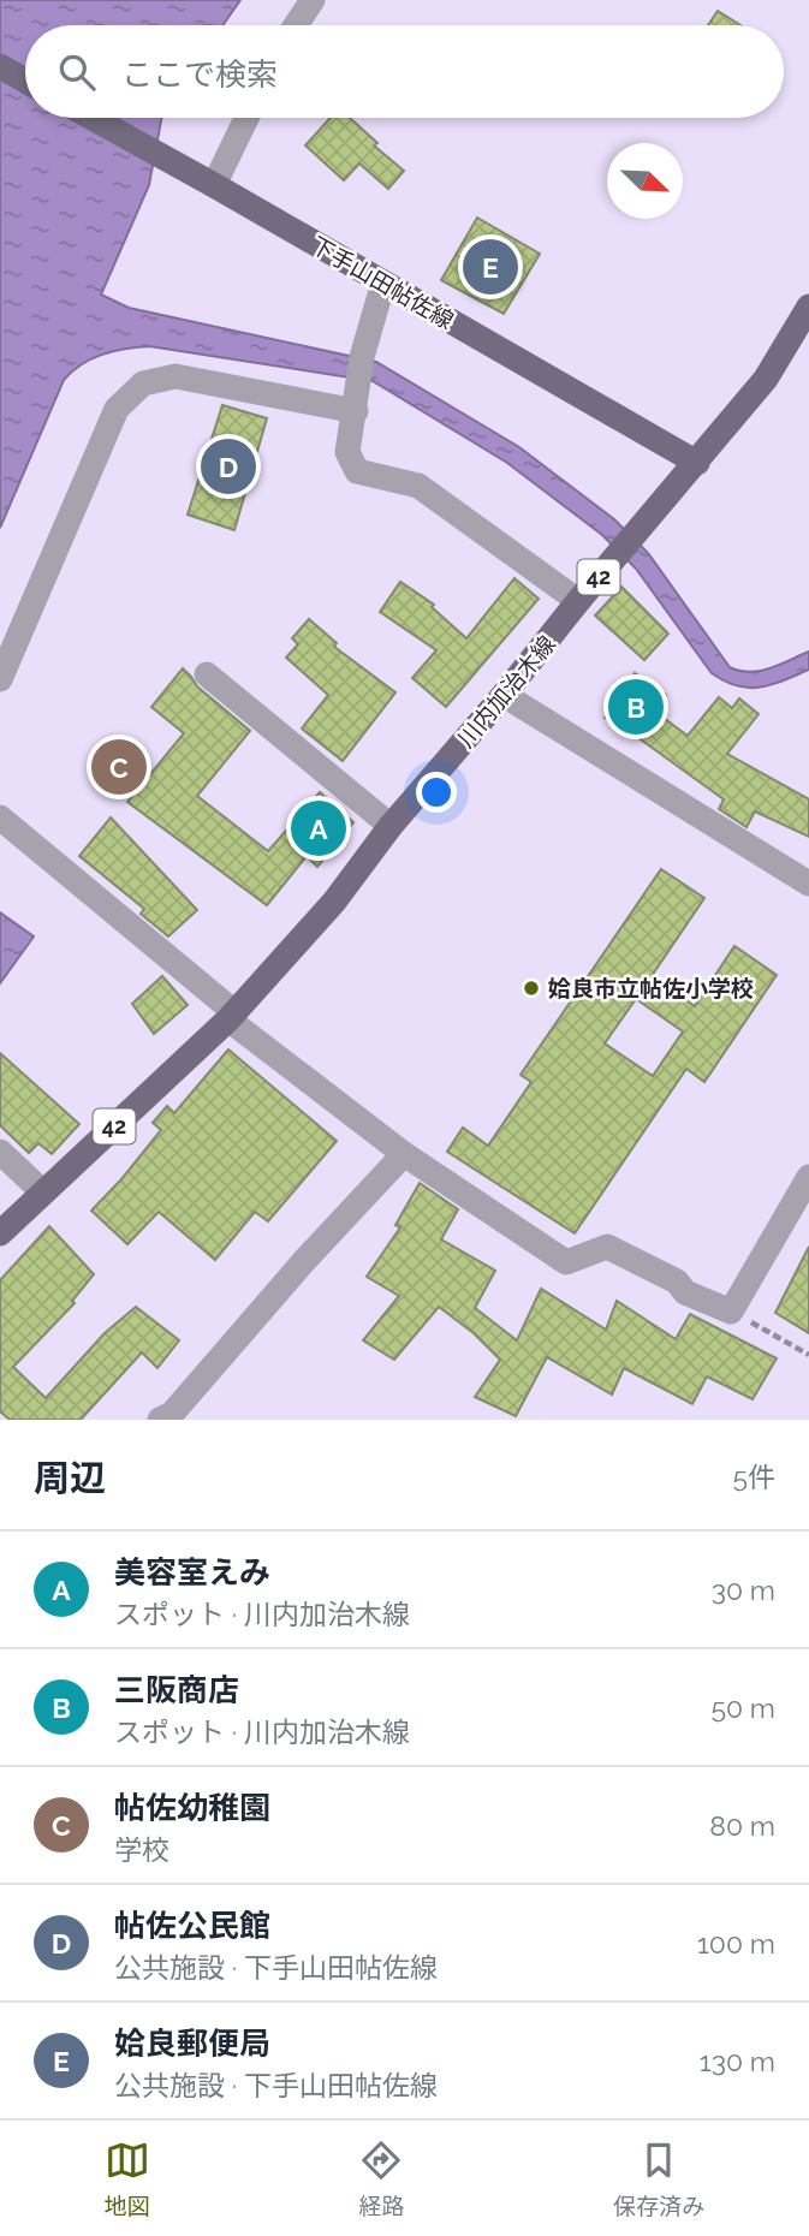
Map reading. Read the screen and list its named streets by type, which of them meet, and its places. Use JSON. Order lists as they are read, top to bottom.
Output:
{
  "streets": {
    "main road": ["下手山田帖佐線", "42", "川内加治木線"]
  },
  "crossings": [
    ["下手山田帖佐線", "川内加治木線"]
  ],
  "places": ["姶良市立帖佐小学校"],
  "north": "bottom right",
  "page": {
    "search": "ここで検索",
    "pins": [
      "E",
      "D",
      "B",
      "C",
      "A"
    ],
    "heading": ["周辺", "5件"],
    "list": [
      {
        "mark": "A",
        "name": "美容室えみ",
        "note": "スポット · 川内加治木線",
        "value": "30 m"
      },
      {
        "mark": "B",
        "name": "三阪商店",
        "note": "スポット · 川内加治木線",
        "value": "50 m"
      },
      {
        "mark": "C",
        "name": "帖佐幼稚園",
        "note": "学校",
        "value": "80 m"
      },
      {
        "mark": "D",
        "name": "帖佐公民館",
        "note": "公共施設 · 下手山田帖佐線",
        "value": "100 m"
      },
      {
        "mark": "E",
        "name": "姶良郵便局",
        "note": "公共施設 · 下手山田帖佐線",
        "value": "130 m"
      }
    ],
    "nav": ["地図", "経路", "保存済み"]
  }
}
